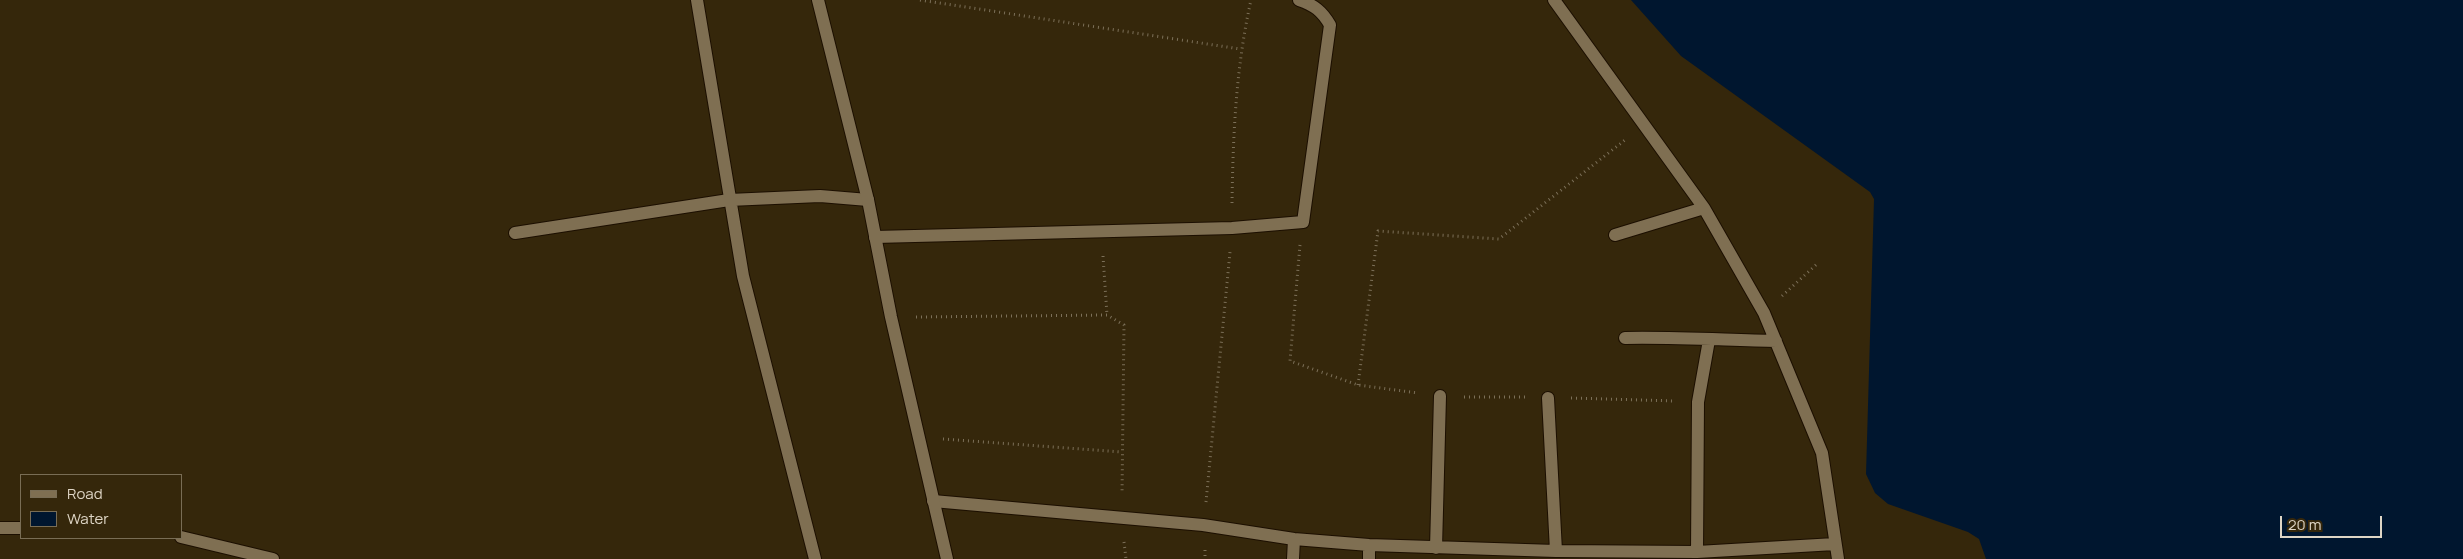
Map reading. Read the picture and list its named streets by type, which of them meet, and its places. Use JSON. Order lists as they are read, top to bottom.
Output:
{
  "legend": ["Road", "Water"],
  "scale_bar": "20 m"
}
